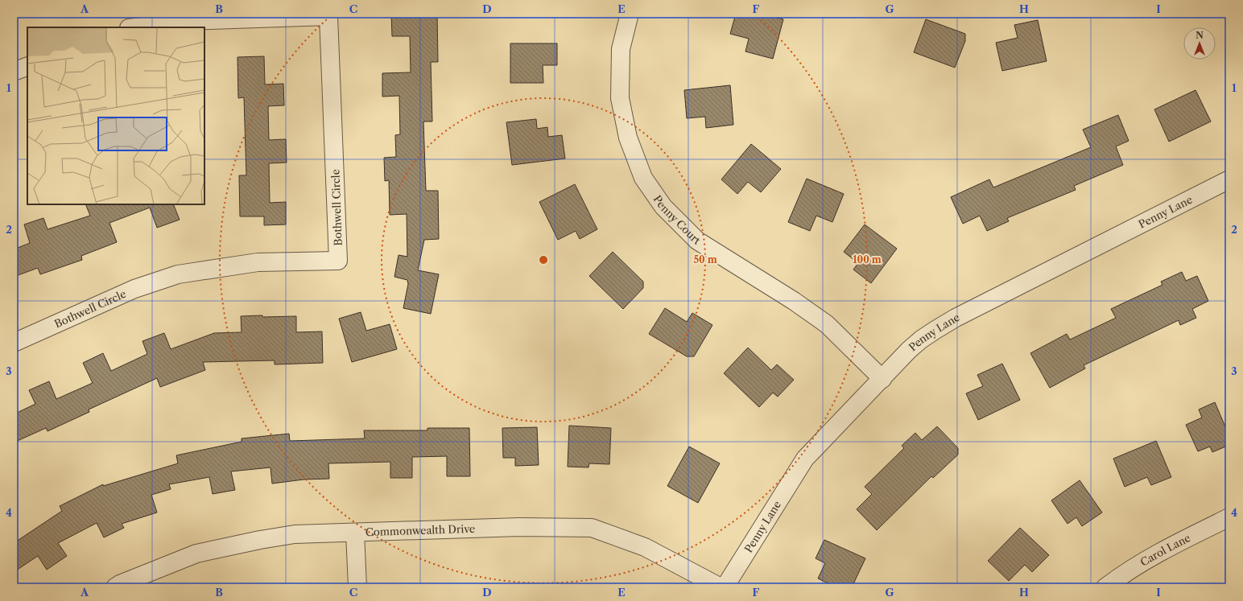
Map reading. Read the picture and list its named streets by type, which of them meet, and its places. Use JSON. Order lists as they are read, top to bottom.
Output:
{
  "streets": {
    "street": [
      "Bothwell Circle",
      "Penny Lane",
      "Penny Court",
      "Commonwealth Drive",
      "Carol Lane"
    ]
  },
  "crossings": [
    ["Penny Lane", "Penny Court"]
  ],
  "north": "top",
  "grid": {
    "columns": [
      "A",
      "B",
      "C",
      "D",
      "E",
      "F",
      "G",
      "H",
      "I"
    ],
    "rows": [
      "1",
      "2",
      "3",
      "4"
    ]
  },
  "rings": ["50 m", "100 m"]
}
